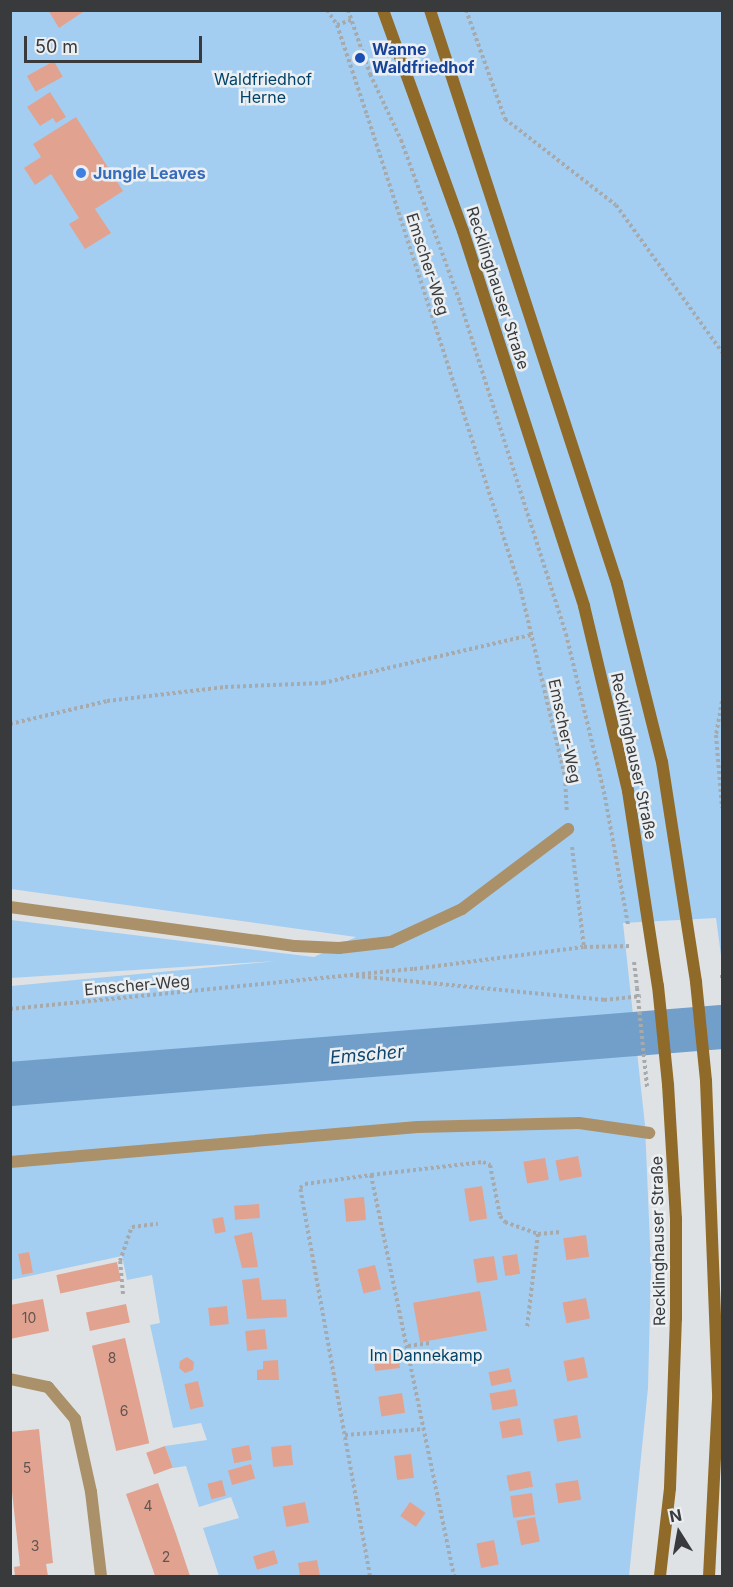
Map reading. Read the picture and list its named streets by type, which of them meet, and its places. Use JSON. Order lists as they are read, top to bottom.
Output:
{
  "streets": {
    "main road": ["Recklinghauser Straße"],
    "path": ["Emscher-Weg"]
  },
  "water": ["Emscher"],
  "parks": ["Waldfriedhof Herne", "Im Dannekamp"],
  "places": ["Wanne Waldfriedhof", "Jungle Leaves"],
  "house_numbers": [
    "10",
    "8",
    "6",
    "5",
    "4",
    "3",
    "2"
  ],
  "scale_bar": "50 m",
  "north": "top"
}
